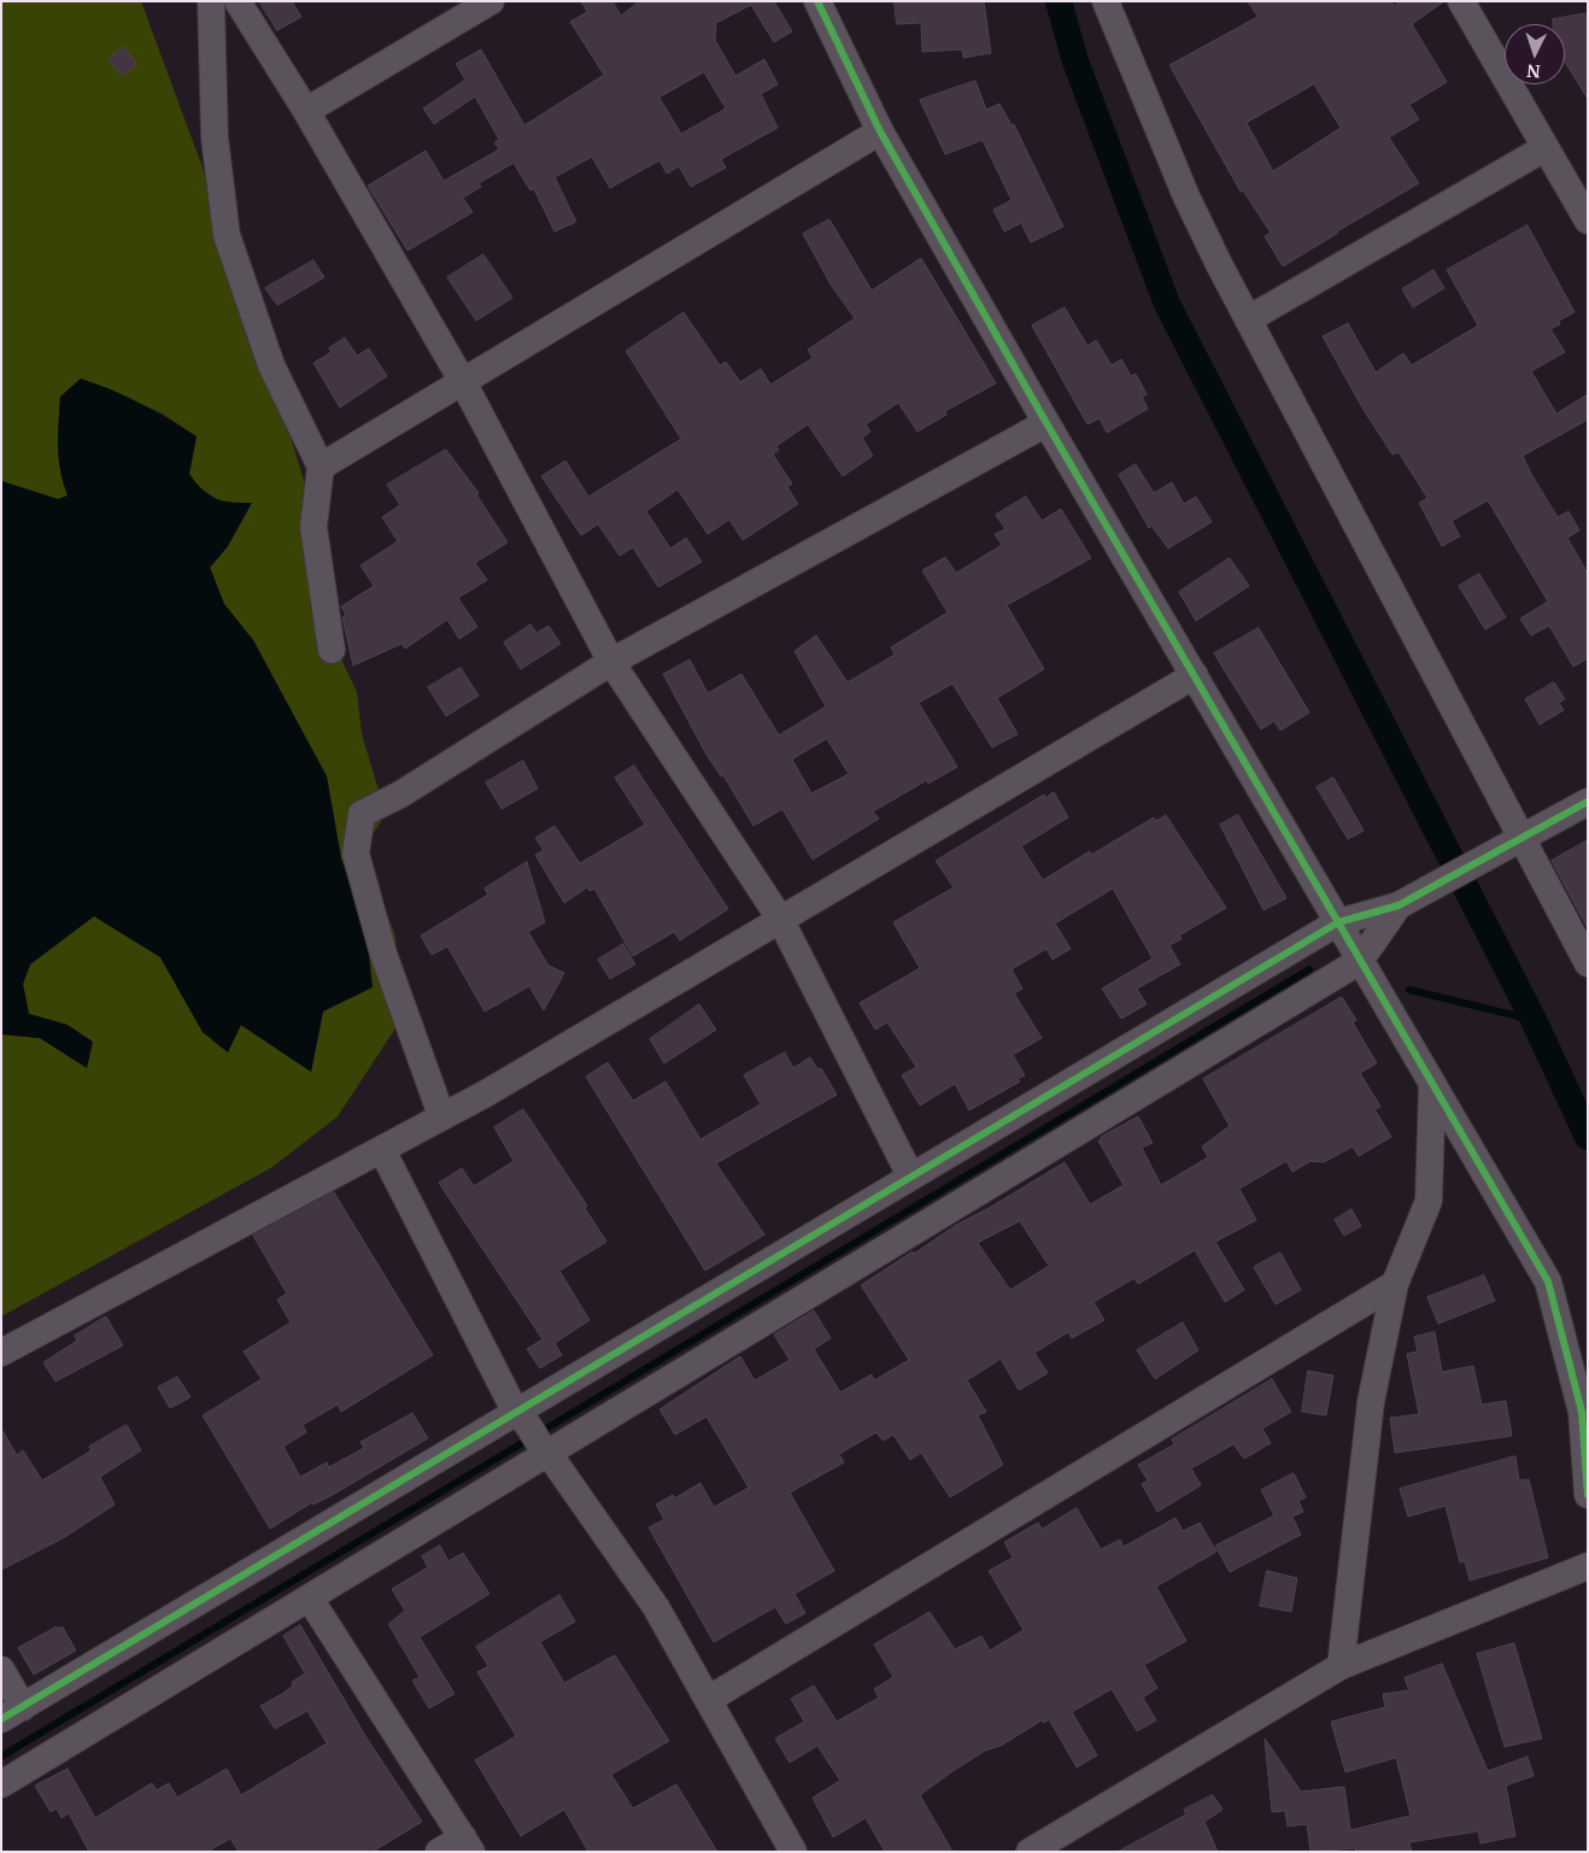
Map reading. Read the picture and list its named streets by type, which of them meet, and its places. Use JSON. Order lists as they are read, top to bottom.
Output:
{
  "north": "bottom"
}
